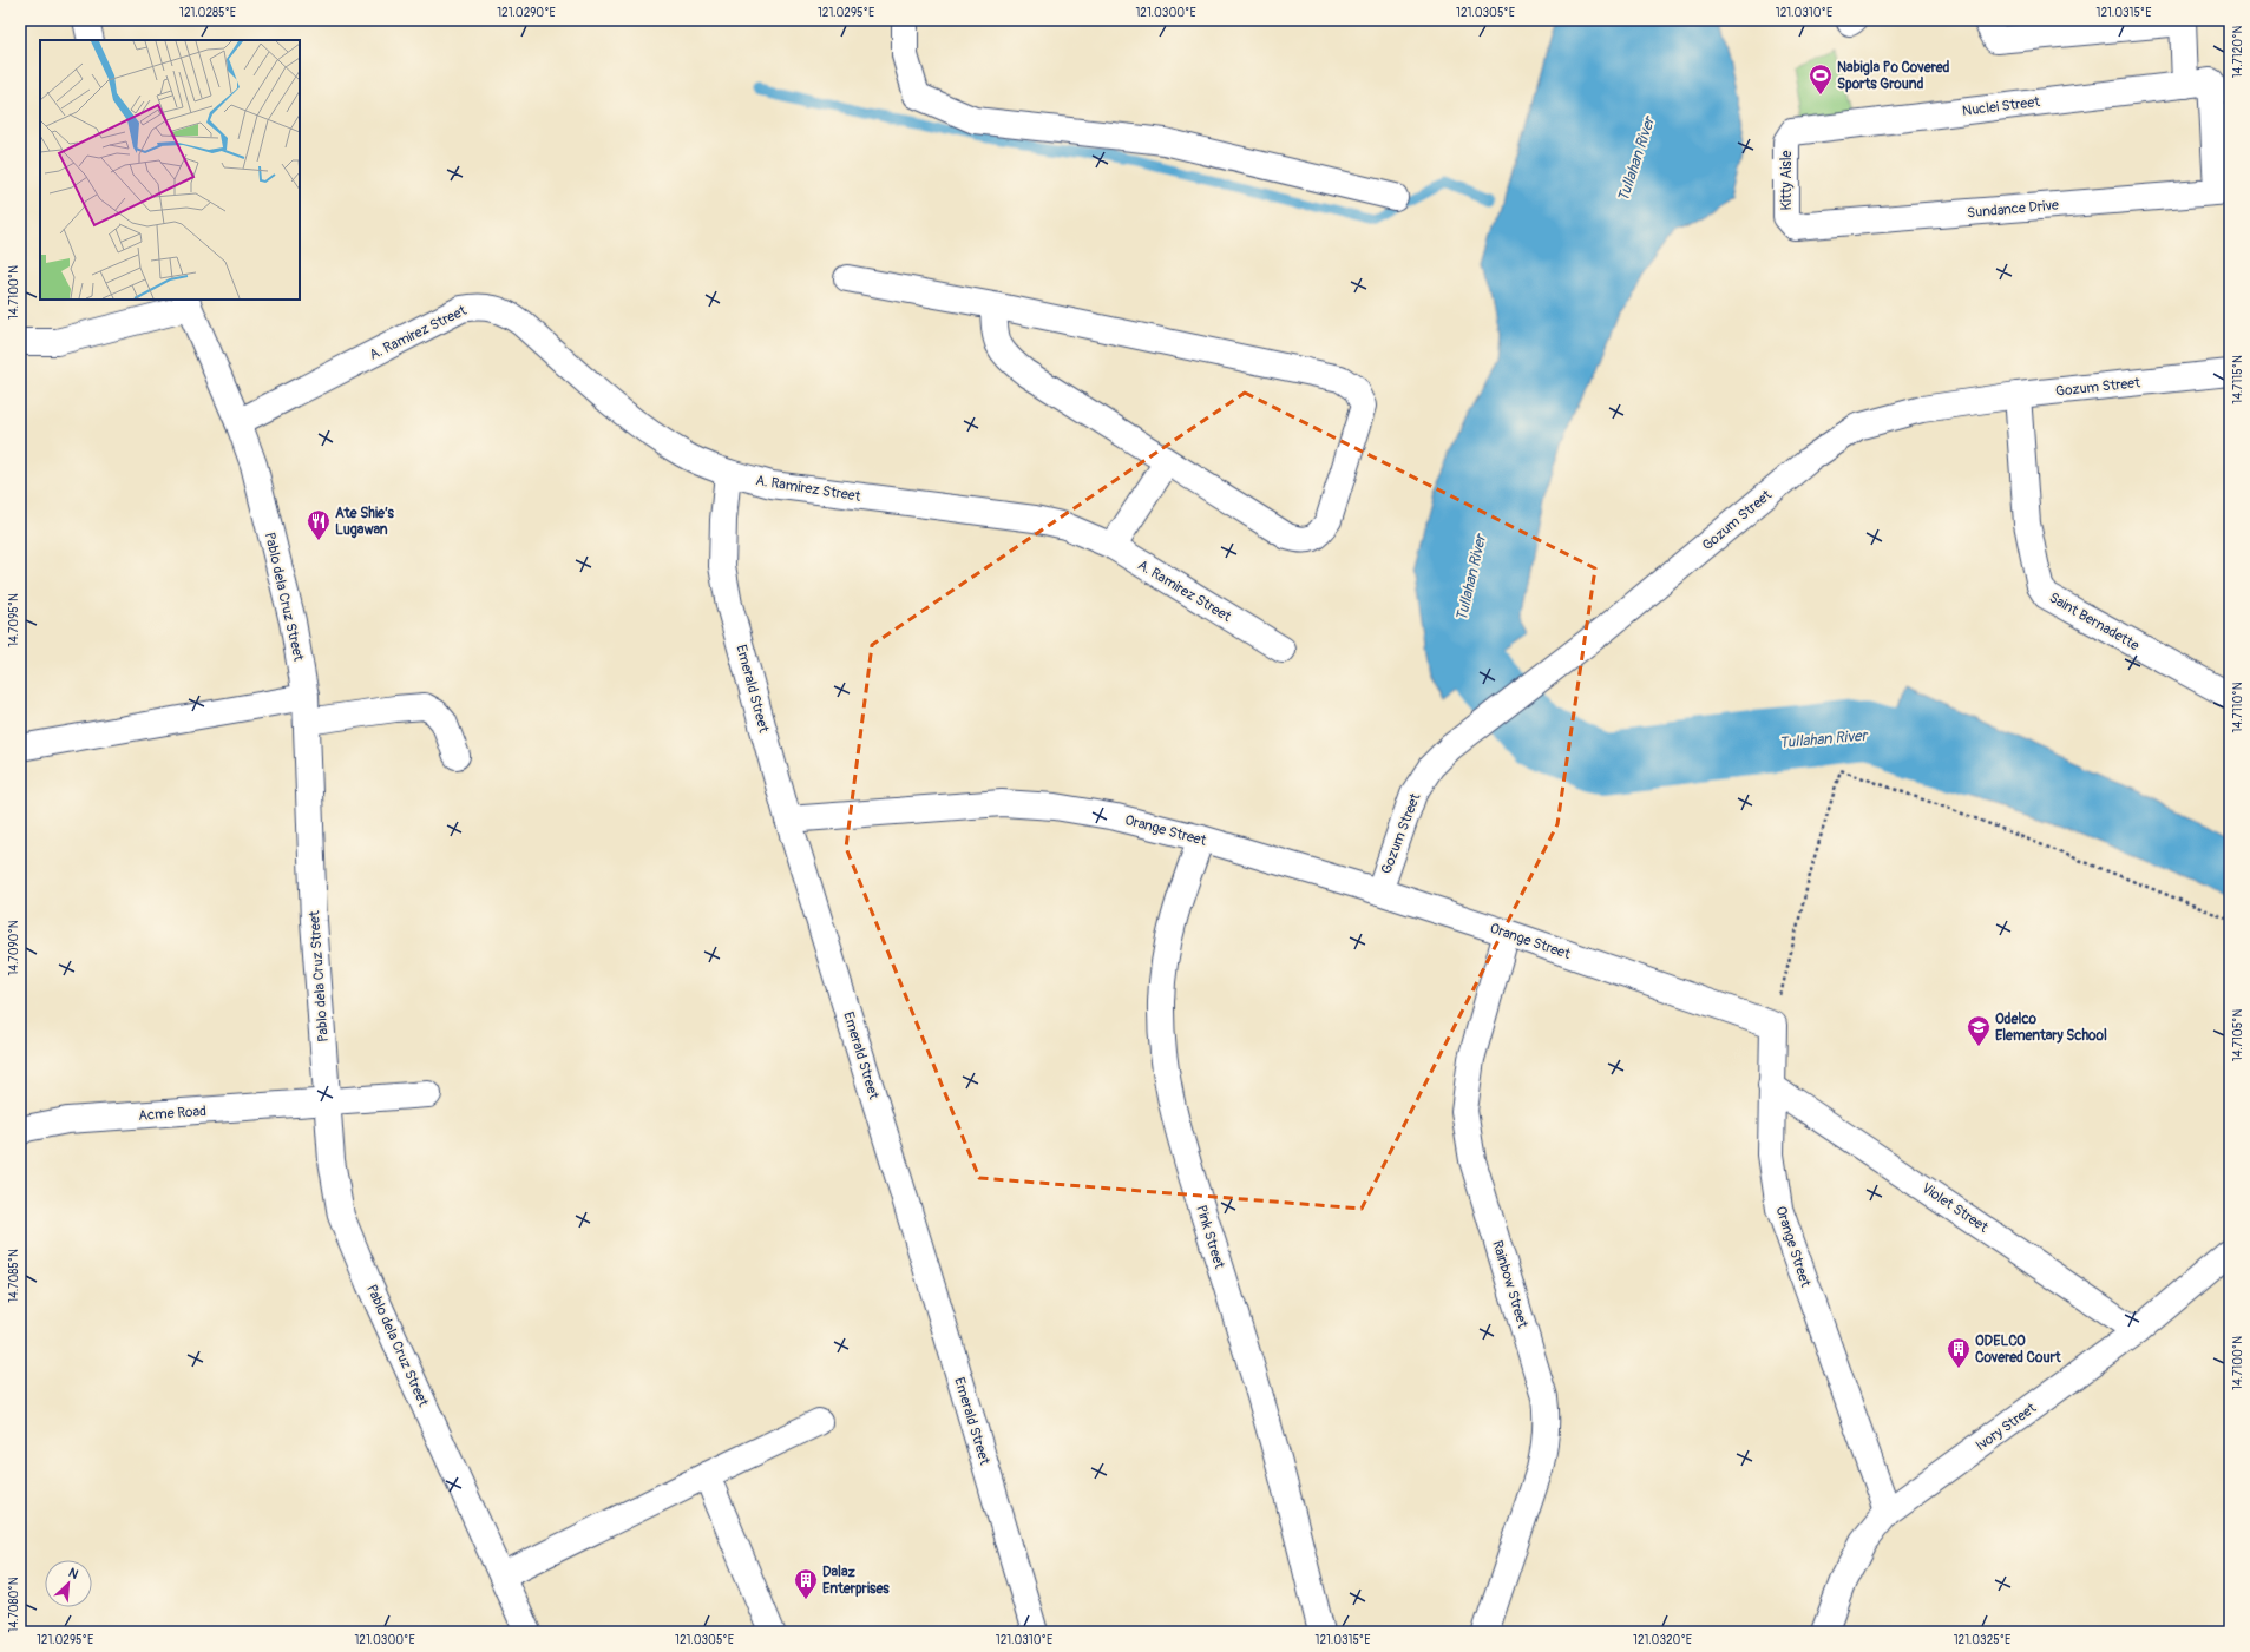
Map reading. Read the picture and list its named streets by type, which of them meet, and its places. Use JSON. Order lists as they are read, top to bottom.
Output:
{
  "streets": {
    "street": [
      "Nuclei Street",
      "Kitty Aisle",
      "Sundance Drive",
      "A. Ramirez Street",
      "Gozum Street",
      "Pablo dela Cruz Street",
      "Saint Bernadette",
      "Emerald Street",
      "Orange Street",
      "Acme Road",
      "Violet Street",
      "Pink Street",
      "Rainbow Street",
      "Ivory Street"
    ]
  },
  "crossings": [
    ["Nuclei Street", "Kitty Aisle"],
    ["Nuclei Street", "Sundance Drive"],
    ["Kitty Aisle", "Sundance Drive"],
    ["A. Ramirez Street", "Pablo dela Cruz Street"],
    ["A. Ramirez Street", "Emerald Street"],
    ["Gozum Street", "Saint Bernadette"],
    ["Gozum Street", "Orange Street"],
    ["Pablo dela Cruz Street", "Acme Road"],
    ["Emerald Street", "Orange Street"],
    ["Orange Street", "Violet Street"],
    ["Orange Street", "Pink Street"],
    ["Orange Street", "Rainbow Street"],
    ["Orange Street", "Ivory Street"],
    ["Violet Street", "Ivory Street"]
  ],
  "water": ["Tullahan River"],
  "places": {
    "sports": ["Nabigla Po Covered Sports Ground"],
    "restaurant": ["Ate Shie’s Lugawan"],
    "school or university": ["Odelco Elementary School"],
    "building": ["ODELCO Covered Court", "Dalaz Enterprises"]
  },
  "north": "top right",
  "coordinates": [
    "121.0285°E",
    "121.0290°E",
    "121.0295°E",
    "121.0300°E",
    "121.0305°E",
    "121.0310°E",
    "121.0315°E",
    "14.7120°N",
    "14.7100°N",
    "14.7115°N",
    "14.7095°N",
    "14.7110°N",
    "14.7090°N",
    "14.7105°N",
    "14.7085°N",
    "14.7080°N",
    "121.0320°E",
    "121.0325°E"
  ]
}
